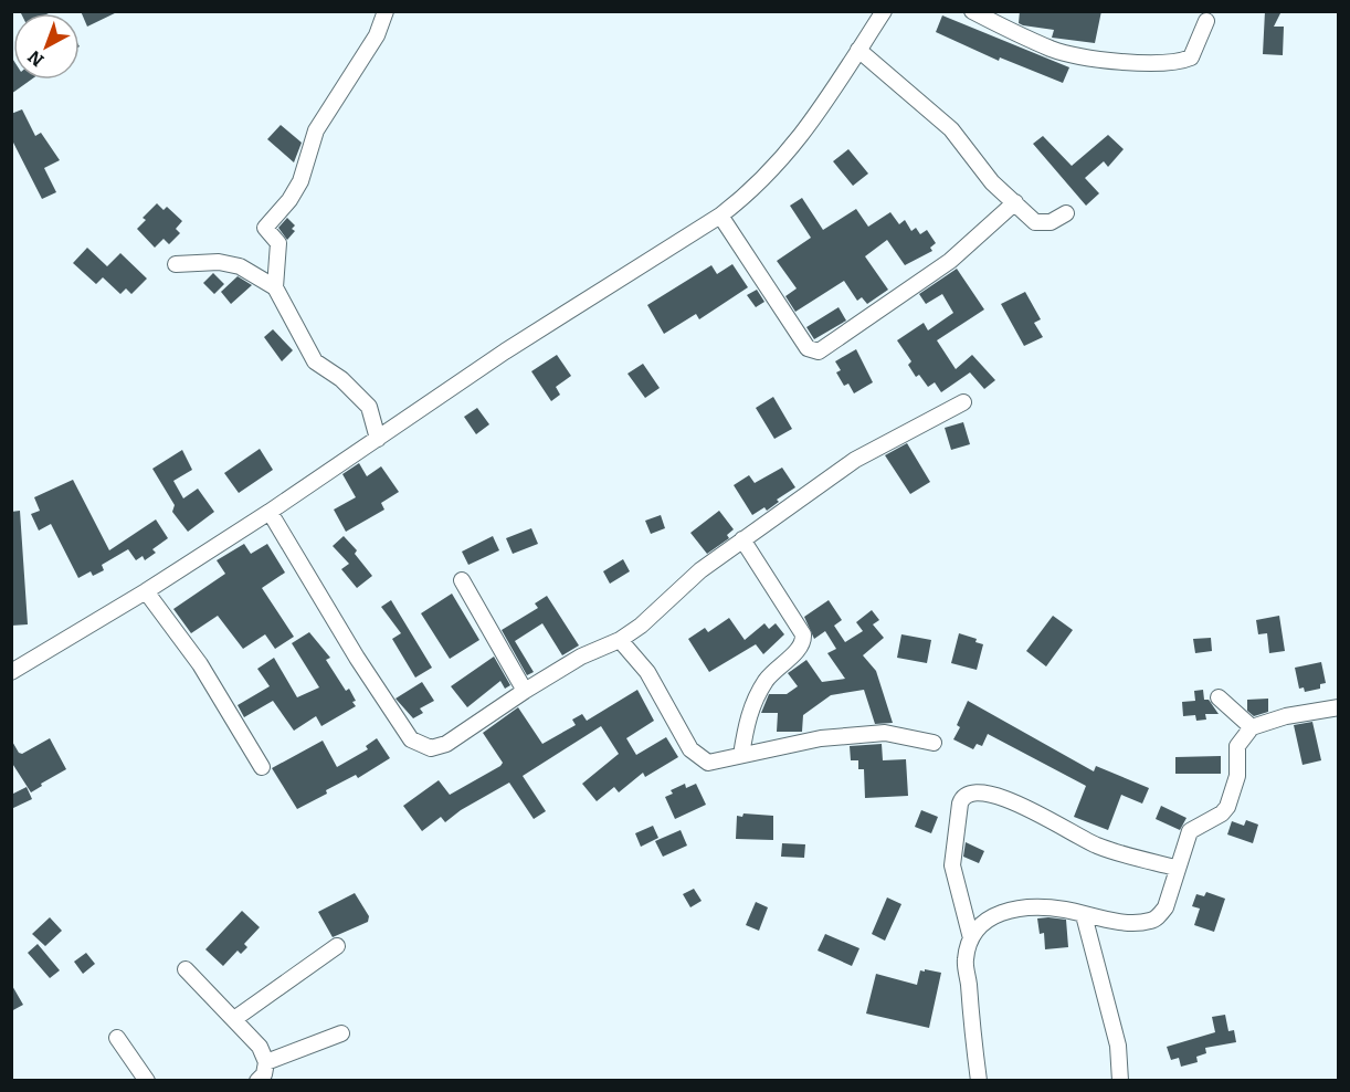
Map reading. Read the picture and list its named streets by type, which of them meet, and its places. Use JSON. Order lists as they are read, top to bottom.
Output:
{
  "north": "bottom left"
}
